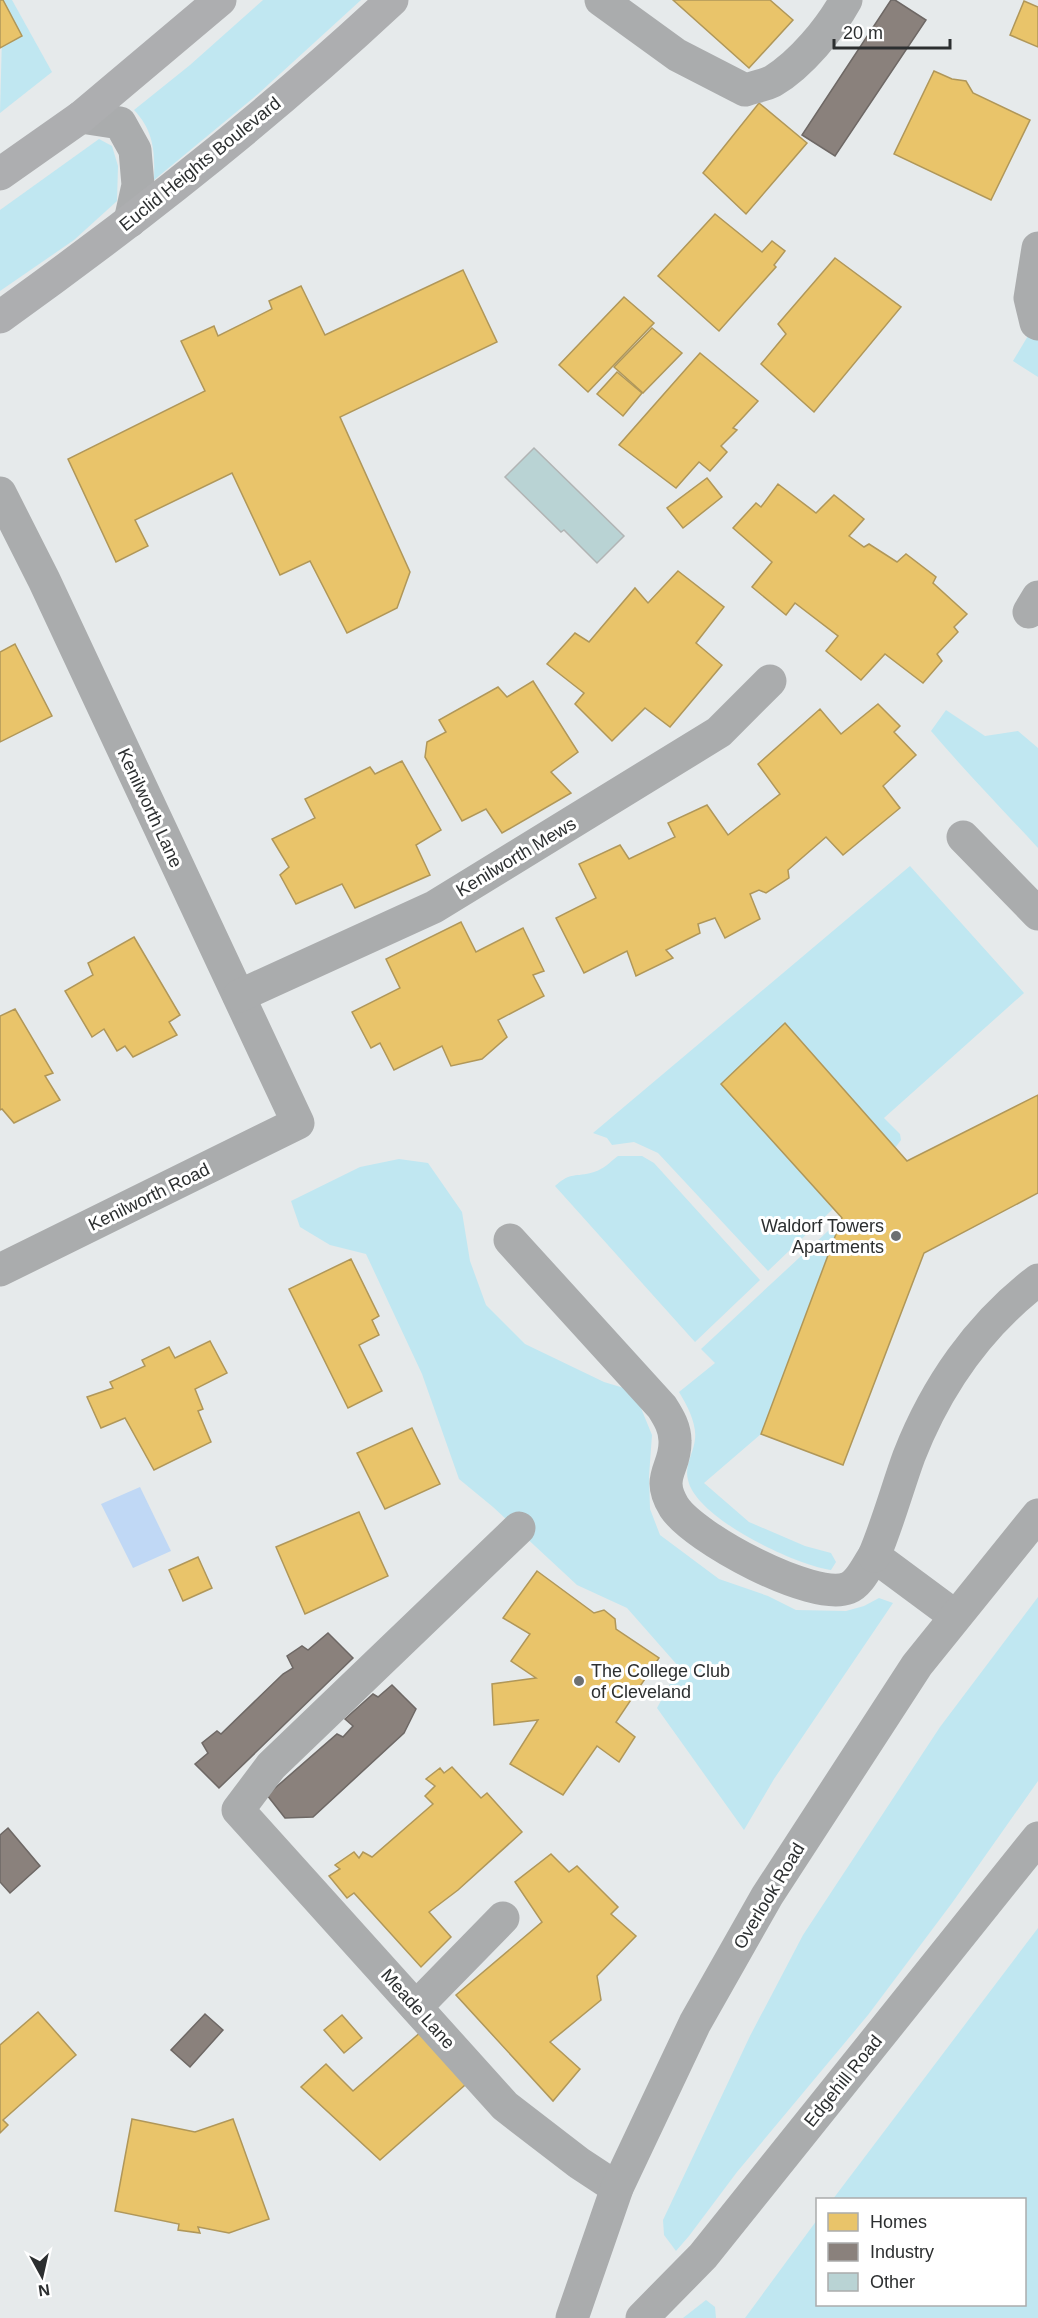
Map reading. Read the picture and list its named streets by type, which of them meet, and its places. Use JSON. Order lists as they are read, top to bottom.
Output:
{
  "streets": {
    "main road": ["Euclid Heights Boulevard"],
    "street": [
      "Kenilworth Lane",
      "Kenilworth Mews",
      "Kenilworth Road",
      "Overlook Road",
      "Meade Lane",
      "Edgehill Road"
    ]
  },
  "crossings": [
    ["Kenilworth Lane", "Kenilworth Mews"],
    ["Kenilworth Lane", "Kenilworth Road"],
    ["Overlook Road", "Meade Lane"]
  ],
  "places": ["Waldorf Towers Apartments", "The College Club of Cleveland"],
  "legend": ["Homes", "Industry", "Other"],
  "scale_bar": "20 m",
  "north": "bottom"
}
